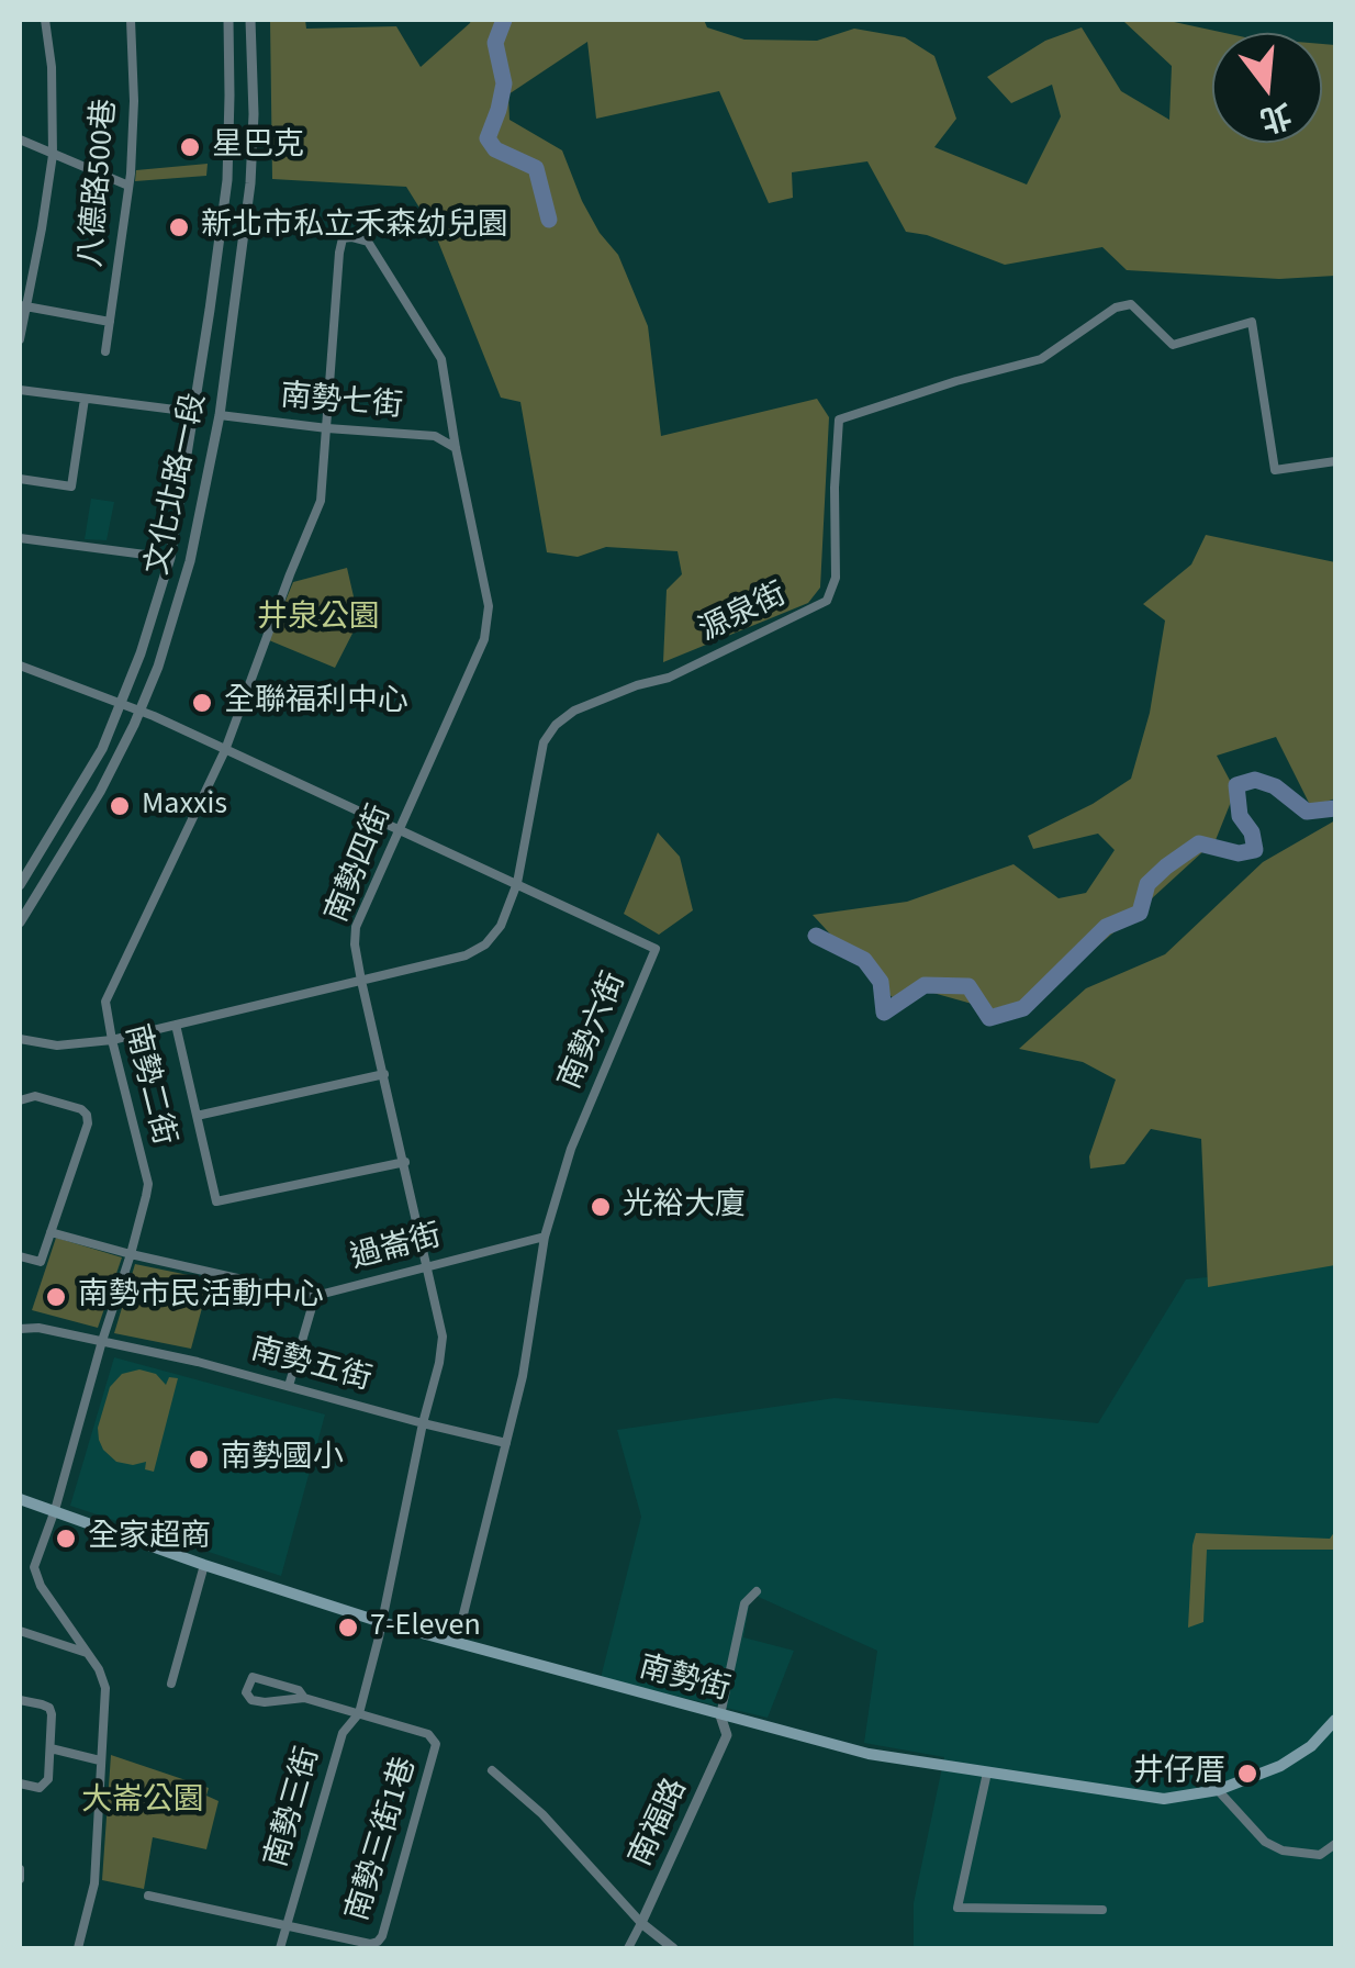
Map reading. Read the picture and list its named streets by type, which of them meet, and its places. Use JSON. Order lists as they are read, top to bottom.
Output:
{
  "streets": {
    "main road": ["南勢街"],
    "street": [
      "八德路500巷",
      "南勢七街",
      "文化北路一段",
      "源泉街",
      "南勢四街",
      "南勢六街",
      "南勢二街",
      "過崙街",
      "南勢五街",
      "南勢三街",
      "南福路",
      "南勢三街1巷"
    ]
  },
  "crossings": [
    ["南勢七街", "文化北路一段"],
    ["南勢七街", "南勢四街"],
    ["南勢七街", "南勢二街"],
    ["文化北路一段", "南勢六街"],
    ["源泉街", "南勢四街"],
    ["源泉街", "南勢六街"],
    ["源泉街", "南勢二街"],
    ["南勢四街", "南勢六街"],
    ["南勢四街", "南勢二街"],
    ["南勢四街", "過崙街"],
    ["南勢四街", "南勢五街"],
    ["南勢四街", "南勢街"],
    ["南勢四街", "南勢三街"],
    ["南勢六街", "南勢二街"],
    ["南勢六街", "過崙街"],
    ["南勢六街", "南勢五街"],
    ["南勢六街", "南勢街"],
    ["南勢二街", "過崙街"],
    ["南勢二街", "南勢五街"],
    ["南勢二街", "南勢街"],
    ["南勢街", "南勢三街"],
    ["南勢街", "南福路"],
    ["南勢三街", "南勢三街1巷"]
  ],
  "parks": ["井泉公園", "大崙公園"],
  "places": [
    "星巴克",
    "新北市私立禾森幼兒園",
    "全聯福利中心",
    "Maxxis",
    "光裕大廈",
    "南勢市民活動中心",
    "南勢國小",
    "全家超商",
    "7-Eleven",
    "井仔厝"
  ],
  "north": "bottom"
}
